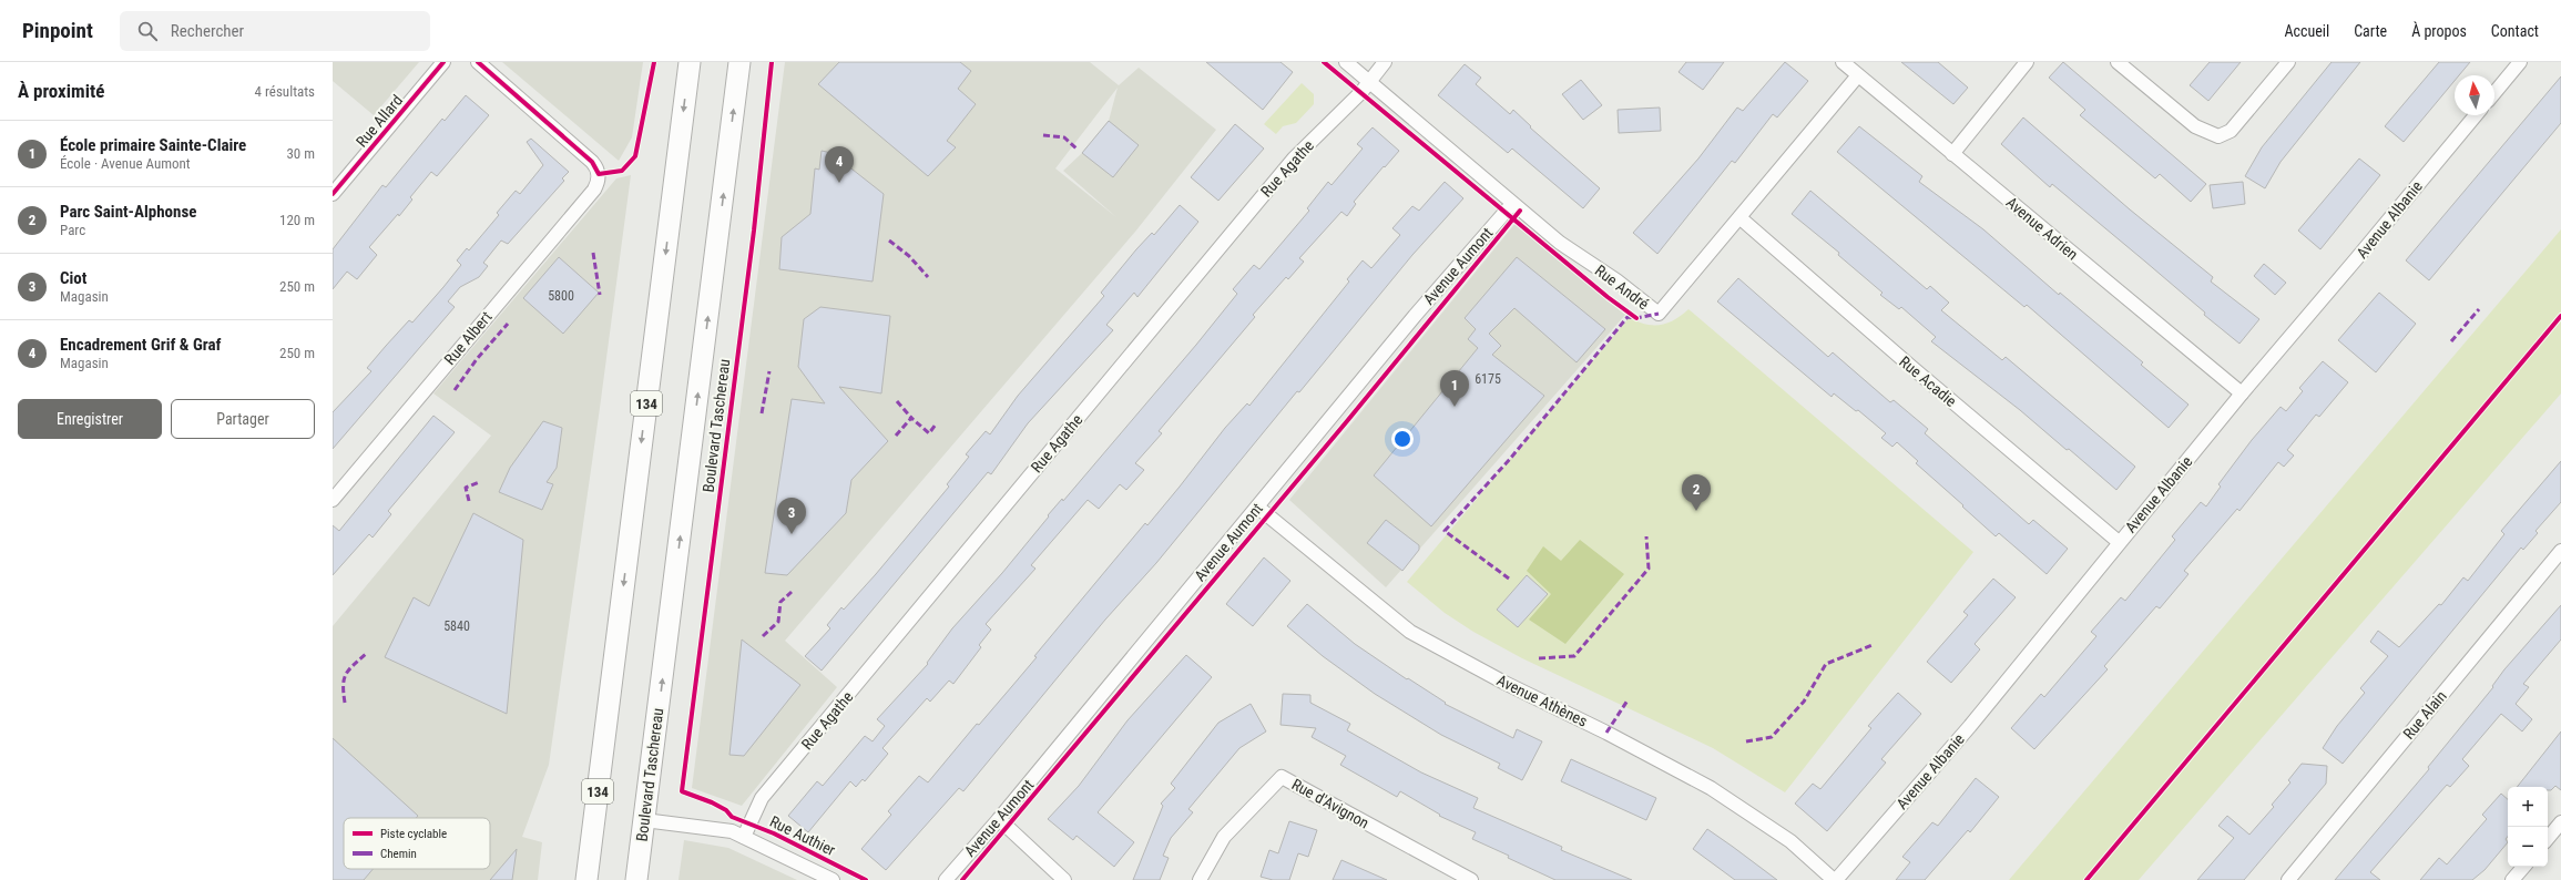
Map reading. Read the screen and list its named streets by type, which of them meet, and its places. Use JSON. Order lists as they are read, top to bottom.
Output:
{
  "streets": {
    "main road": ["134", "Boulevard Taschereau"],
    "street": [
      "Rue Allard",
      "Rue Agathe",
      "Avenue Albanie",
      "Avenue Adrien",
      "Avenue Aumont",
      "Rue André",
      "Rue Albert",
      "Rue Acadie",
      "Avenue Athènes",
      "Rue Alain",
      "Rue d'Avignon",
      "Rue Authier"
    ]
  },
  "crossings": [
    ["Rue Agathe", "Rue André"],
    ["Rue Agathe", "Rue Authier"],
    ["Avenue Albanie", "Avenue Adrien"],
    ["Avenue Albanie", "Rue Acadie"],
    ["Avenue Albanie", "Avenue Athènes"],
    ["Avenue Adrien", "Rue André"],
    ["Avenue Aumont", "Rue André"],
    ["Avenue Aumont", "Avenue Athènes"],
    ["Rue André", "Rue Acadie"],
    ["Boulevard Taschereau", "Rue Authier"]
  ],
  "house_numbers": ["5800", "6175", "5840"],
  "legend": ["Piste cyclable", "Chemin"],
  "north": "top",
  "page": {
    "header": "Pinpoint",
    "search": "Rechercher",
    "nav": [
      "Accueil",
      "Carte",
      "À propos",
      "Contact"
    ],
    "heading": ["À proximité", "4 résultats"],
    "list": [
      {
        "mark": "1",
        "name": "École primaire Sainte-Claire",
        "note": "École · Avenue Aumont",
        "value": "30 m"
      },
      {
        "mark": "2",
        "name": "Parc Saint-Alphonse",
        "note": "Parc",
        "value": "120 m"
      },
      {
        "mark": "3",
        "name": "Ciot",
        "note": "Magasin",
        "value": "250 m"
      },
      {
        "mark": "4",
        "name": "Encadrement Grif & Graf",
        "note": "Magasin",
        "value": "250 m"
      }
    ],
    "pins": [
      "4",
      "1",
      "2",
      "3"
    ],
    "buttons": ["Enregistrer", "Partager"],
    "map_buttons": ["+", "−"]
  }
}
